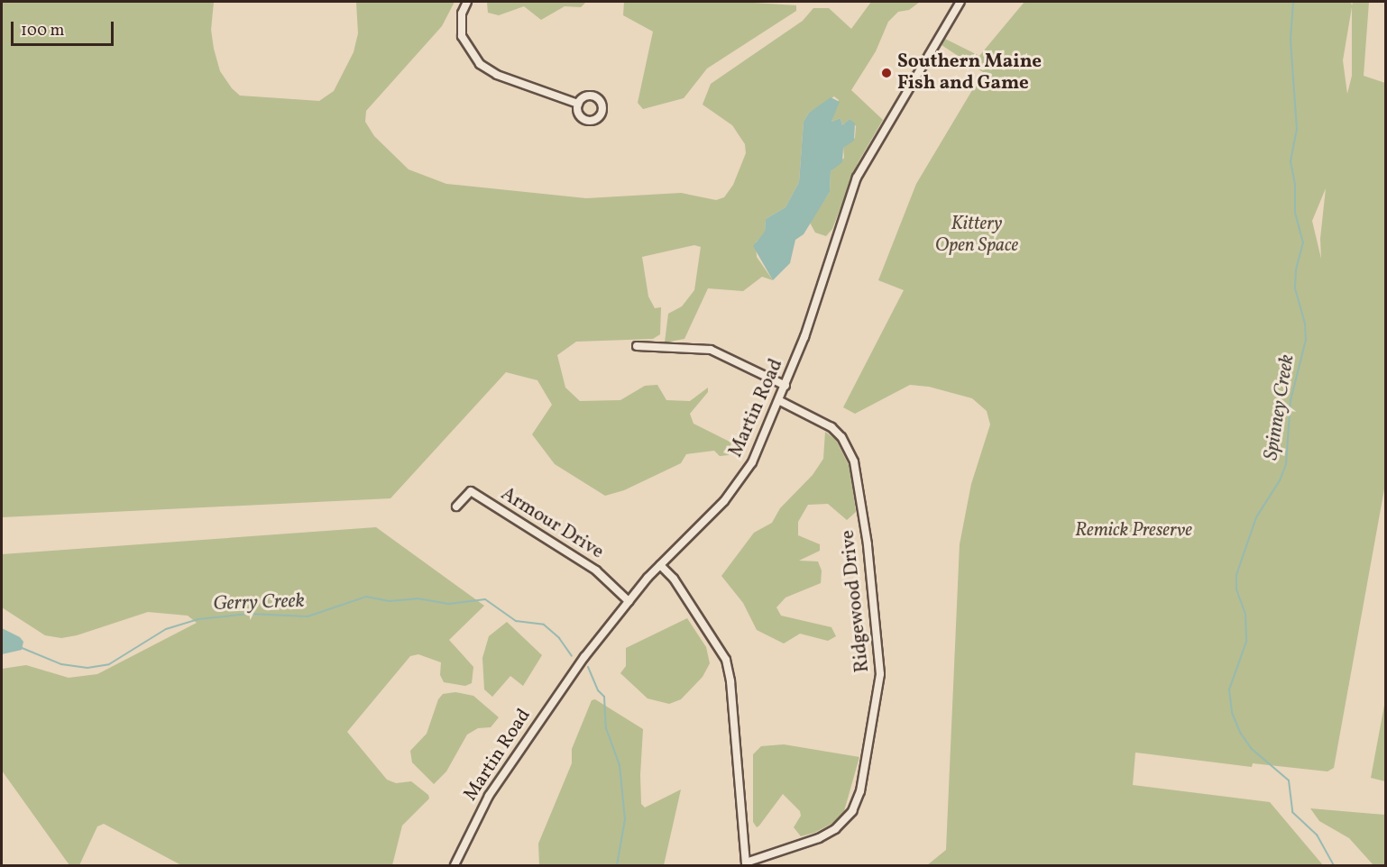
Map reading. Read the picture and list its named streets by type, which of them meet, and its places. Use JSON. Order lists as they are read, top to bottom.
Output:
{
  "streets": {
    "street": ["Martin Road", "Armour Drive", "Ridgewood Drive"]
  },
  "crossings": [
    ["Martin Road", "Armour Drive"],
    ["Martin Road", "Ridgewood Drive"]
  ],
  "water": ["Spinney Creek", "Gerry Creek"],
  "parks": ["Kittery Open Space", "Remick Preserve"],
  "places": ["Southern Maine Fish and Game"],
  "scale_bar": "100 m"
}
